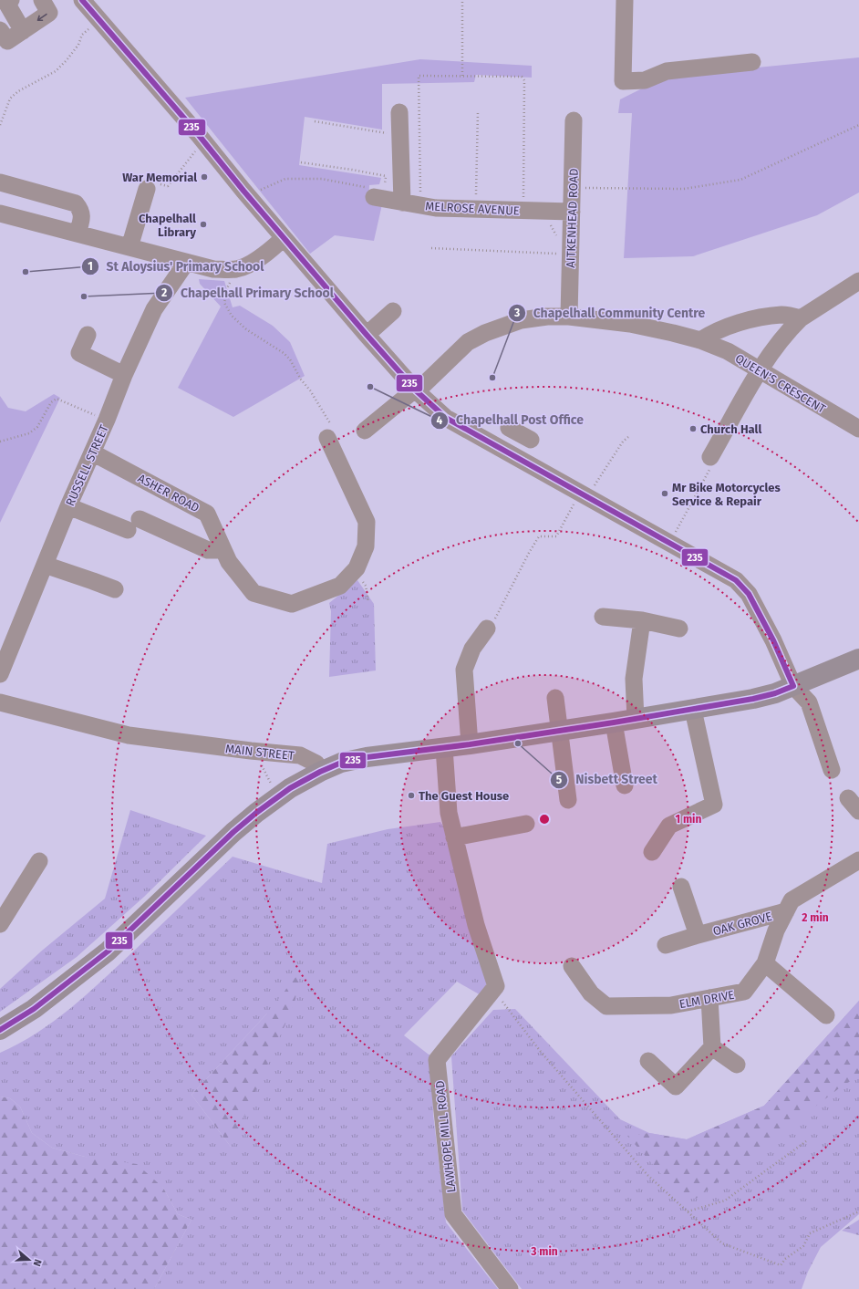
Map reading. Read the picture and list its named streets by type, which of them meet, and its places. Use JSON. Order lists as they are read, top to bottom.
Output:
{
  "streets": {
    "street": [
      "MELROSE AVENUE",
      "AITKENHEAD ROAD",
      "QUEEN'S CRESCENT",
      "RUSSELL STREET",
      "ASHER ROAD",
      "MAIN STREET",
      "OAK GROVE",
      "ELM DRIVE",
      "LAWHOPE MILL ROAD"
    ]
  },
  "crossings": [
    ["MELROSE AVENUE", "AITKENHEAD ROAD"],
    ["AITKENHEAD ROAD", "QUEEN'S CRESCENT"],
    ["RUSSELL STREET", "ASHER ROAD"],
    ["OAK GROVE", "ELM DRIVE"]
  ],
  "places": [
    "War Memorial",
    "Chapelhall Library",
    "St Aloysius' Primary School",
    "Chapelhall Primary School",
    "Chapelhall Community Centre",
    "Chapelhall Post Office",
    "Church Hall",
    "Mr Bike Motorcycles Service & Repair",
    "Nisbett Street",
    "The Guest House"
  ],
  "lines": ["transit line 235"],
  "north": "right",
  "rings": ["1 min", "2 min", "3 min"]
}
